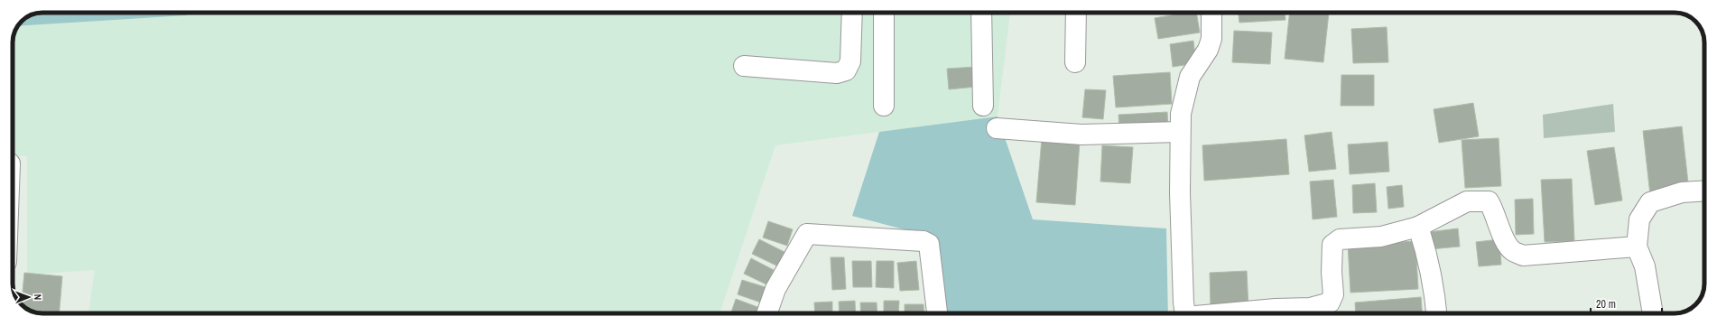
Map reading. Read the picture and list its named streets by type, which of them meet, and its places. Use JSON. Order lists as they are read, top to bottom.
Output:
{
  "scale_bar": "20 m",
  "north": "right"
}
